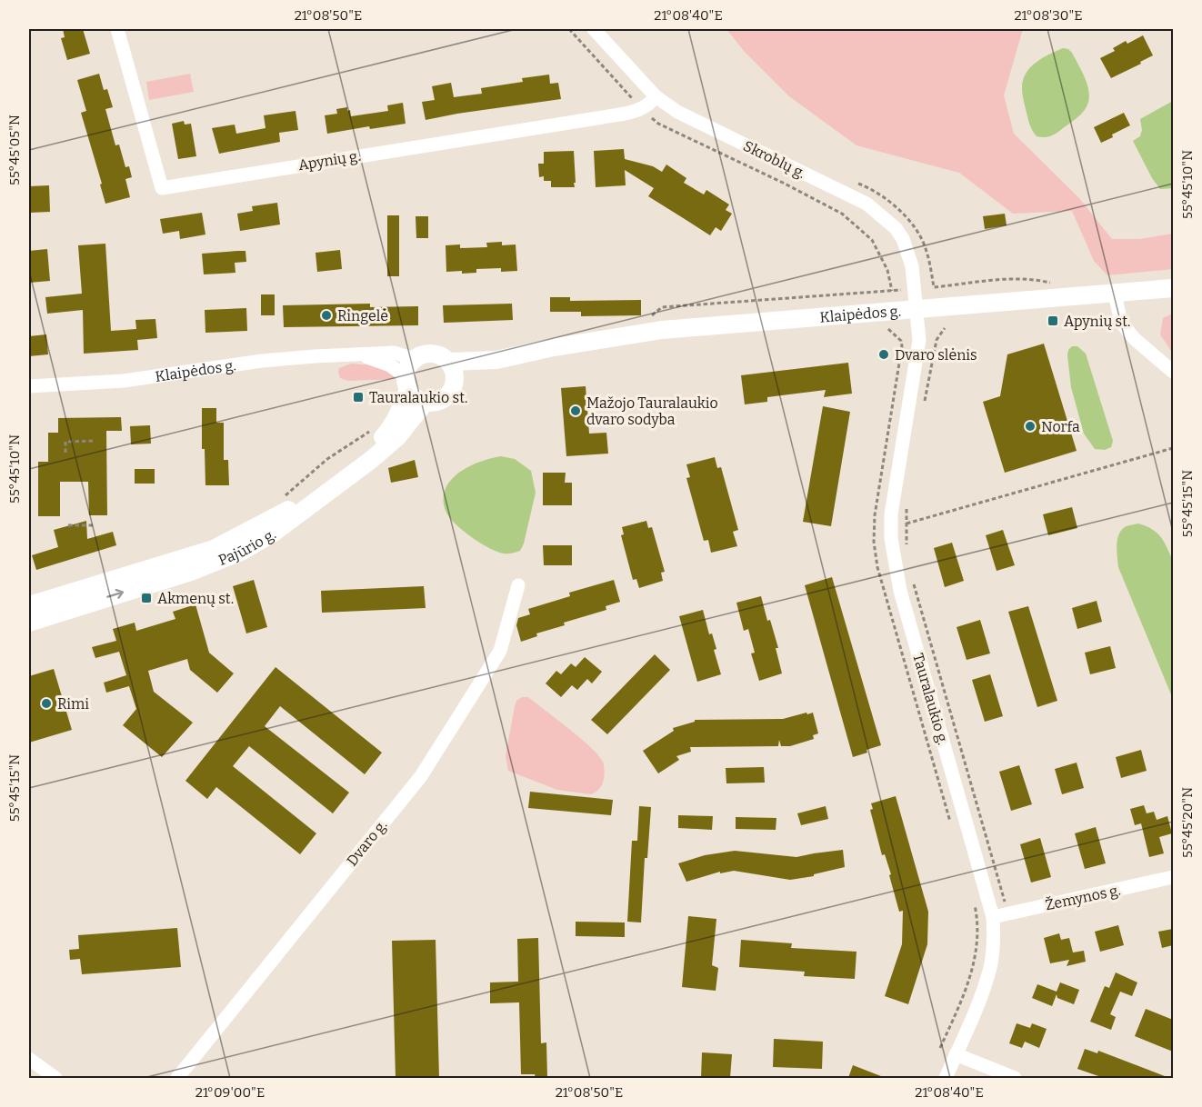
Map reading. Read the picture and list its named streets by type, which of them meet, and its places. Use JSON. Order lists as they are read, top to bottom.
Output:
{
  "streets": {
    "main road": ["Klaipėdos g.", "Pajūrio g."],
    "street": [
      "Skroblų g.",
      "Apynių g.",
      "Tauralaukio g.",
      "Dvaro g.",
      "Žemynos g."
    ]
  },
  "crossings": [
    ["Skroblų g.", "Klaipėdos g."],
    ["Skroblų g.", "Tauralaukio g."],
    ["Klaipėdos g.", "Pajūrio g."],
    ["Klaipėdos g.", "Tauralaukio g."],
    ["Tauralaukio g.", "Žemynos g."]
  ],
  "places": {
    "other": [
      "Ringelė",
      "Dvaro slėnis",
      "Mažojo Tauralaukio dvaro sodyba",
      "Norfa",
      "Rimi"
    ],
    "transit": ["Apynių st.", "Tauralaukio st.", "Akmenų st."]
  },
  "coordinates": [
    "21°08'50\"E",
    "21°08'40\"E",
    "21°08'30\"E",
    "55°45'05\"N",
    "55°45'10\"N",
    "55°45'15\"N",
    "55°45'20\"N",
    "21°09'00\"E"
  ]
}
